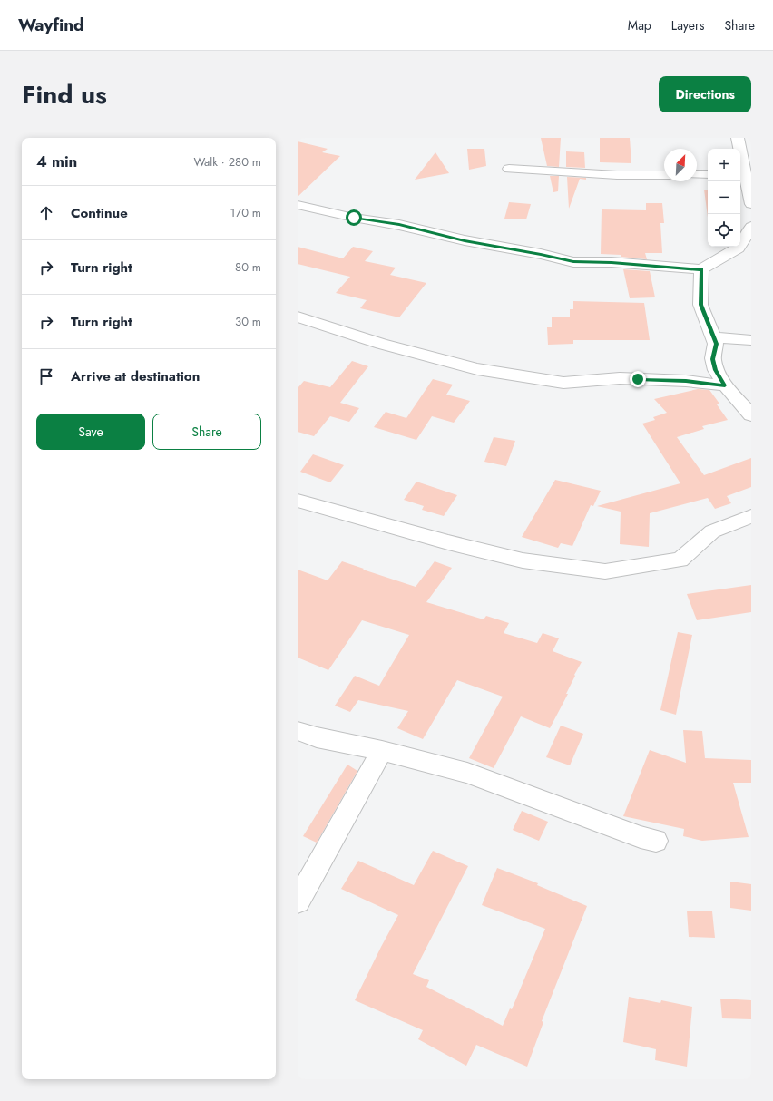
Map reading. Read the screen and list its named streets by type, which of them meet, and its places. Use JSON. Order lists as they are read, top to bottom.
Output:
{
  "north": "top right",
  "page": {
    "header": "Wayfind",
    "nav": ["Map", "Layers", "Share"],
    "title": "Find us",
    "buttons": [
      "Directions",
      ["Save", "Share"]
    ],
    "heading": ["4 min", "Walk · 280 m"],
    "map_buttons": ["+", "−"],
    "list": [
      ["Continue", "170 m"],
      ["Turn right", "80 m"],
      ["Turn right", "30 m"],
      "Arrive at destination"
    ]
  }
}
